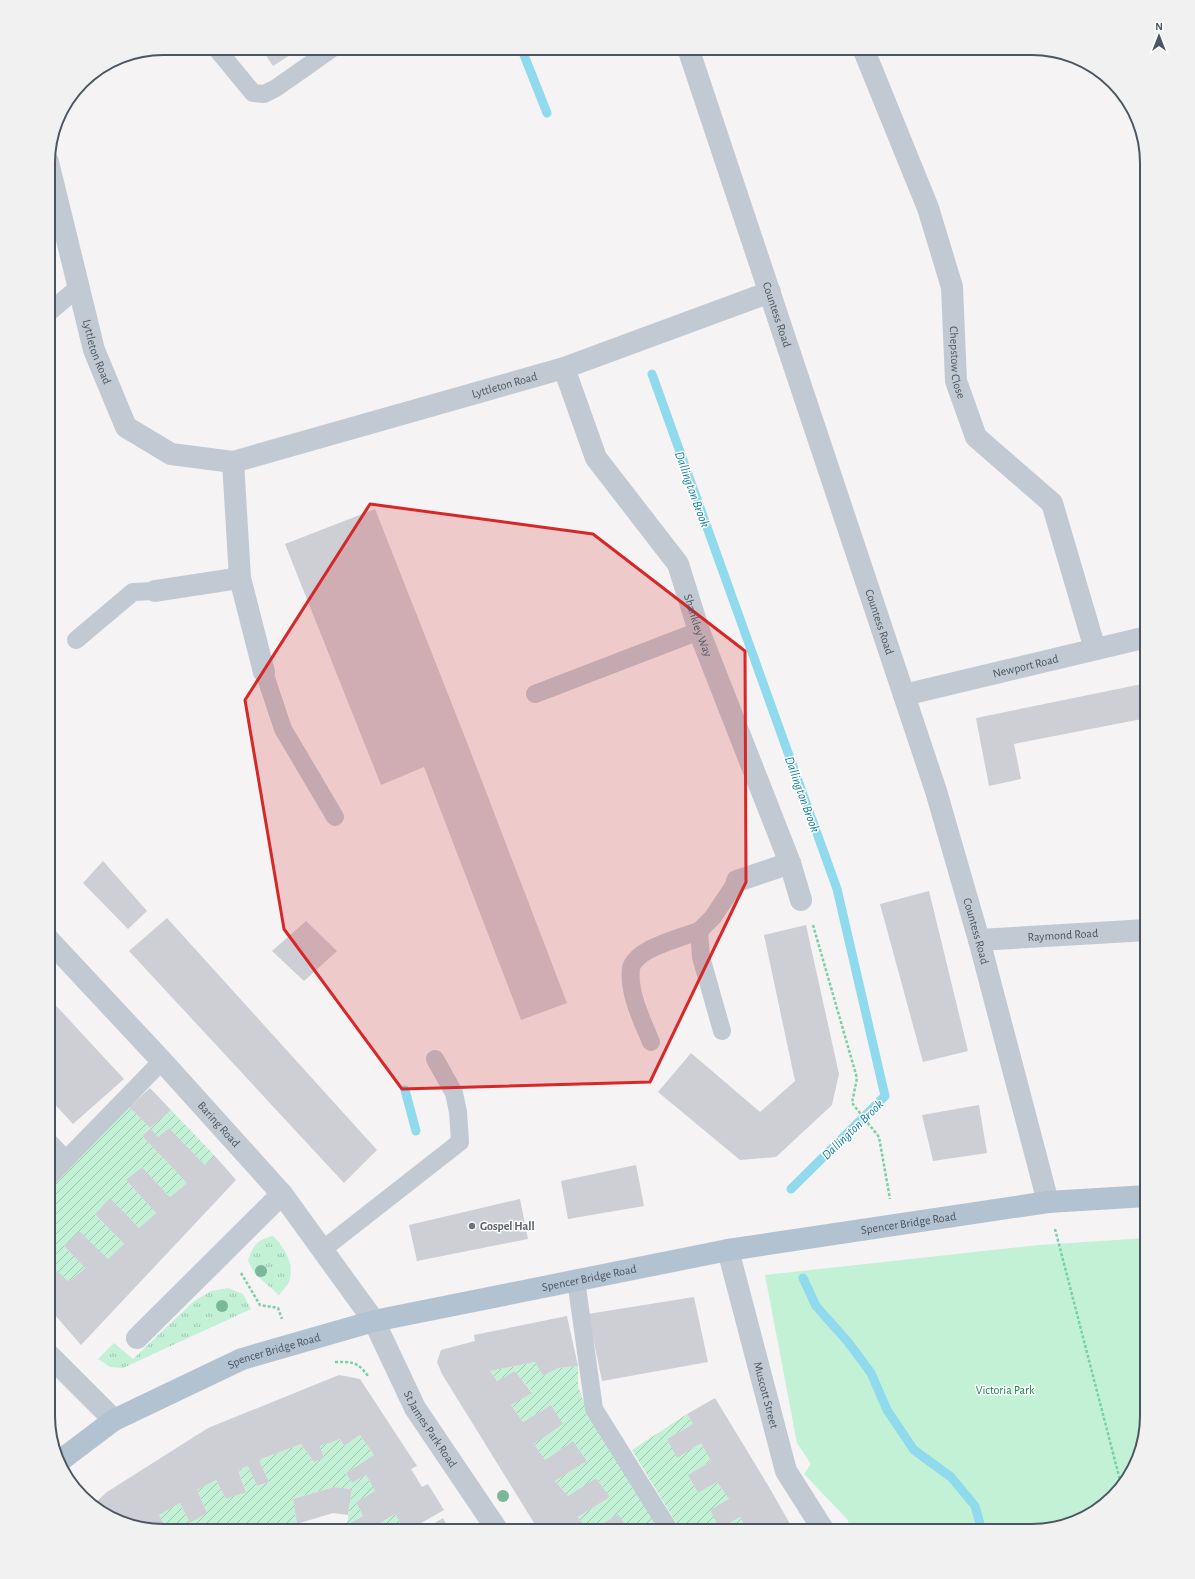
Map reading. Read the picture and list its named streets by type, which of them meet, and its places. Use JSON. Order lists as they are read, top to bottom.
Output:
{
  "streets": {
    "main road": ["Spencer Bridge Road"],
    "street": [
      "Countess Road",
      "Lyttleton Road",
      "Chepstow Close",
      "Shankley Way",
      "Newport Road",
      "Raymond Road",
      "Baring Road",
      "Muscott Street",
      "St James Park Road"
    ]
  },
  "crossings": [
    ["Countess Road", "Lyttleton Road"],
    ["Countess Road", "Newport Road"],
    ["Countess Road", "Raymond Road"],
    ["Countess Road", "Spencer Bridge Road"],
    ["Lyttleton Road", "Shankley Way"],
    ["Chepstow Close", "Newport Road"],
    ["Baring Road", "Spencer Bridge Road"],
    ["Baring Road", "St James Park Road"],
    ["Spencer Bridge Road", "Muscott Street"],
    ["Spencer Bridge Road", "St James Park Road"]
  ],
  "water": ["Dallington Brook"],
  "parks": ["Victoria Park"],
  "places": ["Gospel Hall"],
  "north": "top"
}
